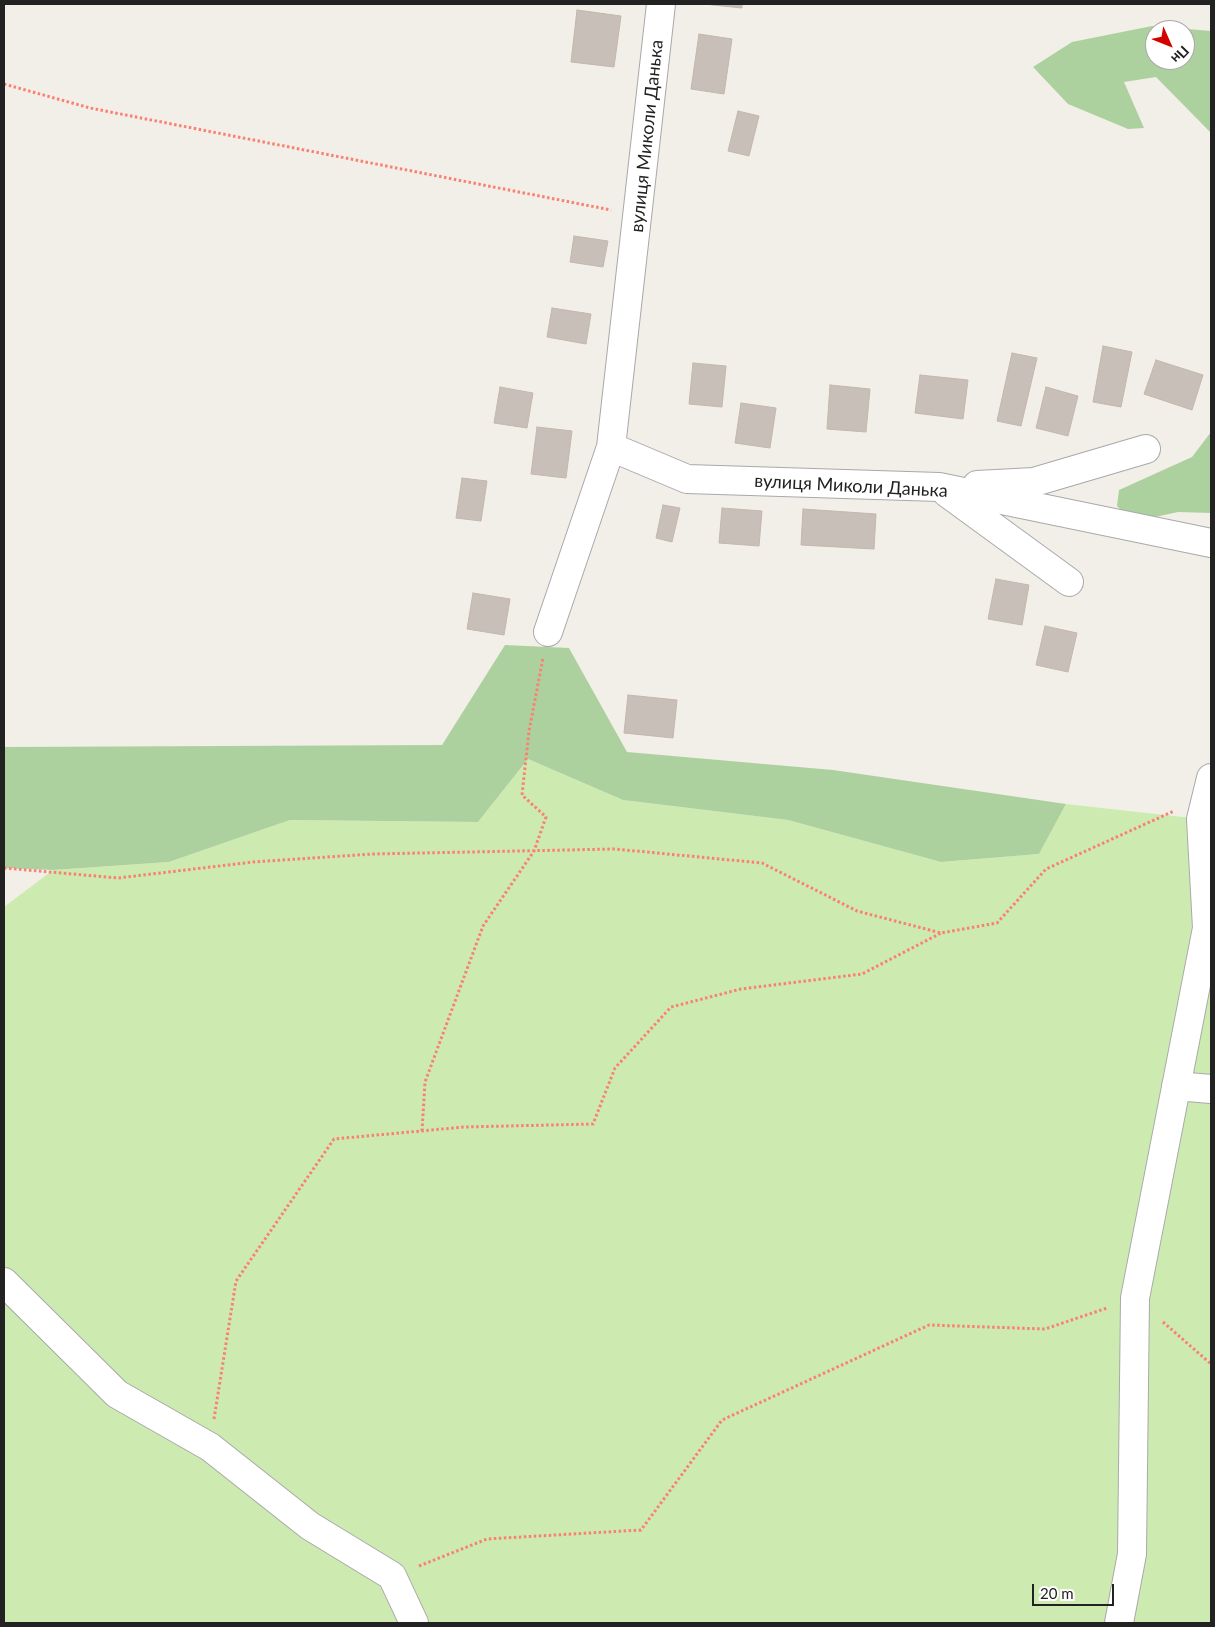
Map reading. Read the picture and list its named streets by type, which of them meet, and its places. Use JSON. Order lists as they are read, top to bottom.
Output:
{
  "streets": {
    "street": ["вулиця Миколи Данька"]
  },
  "scale_bar": "20 m",
  "north": "bottom right"
}
